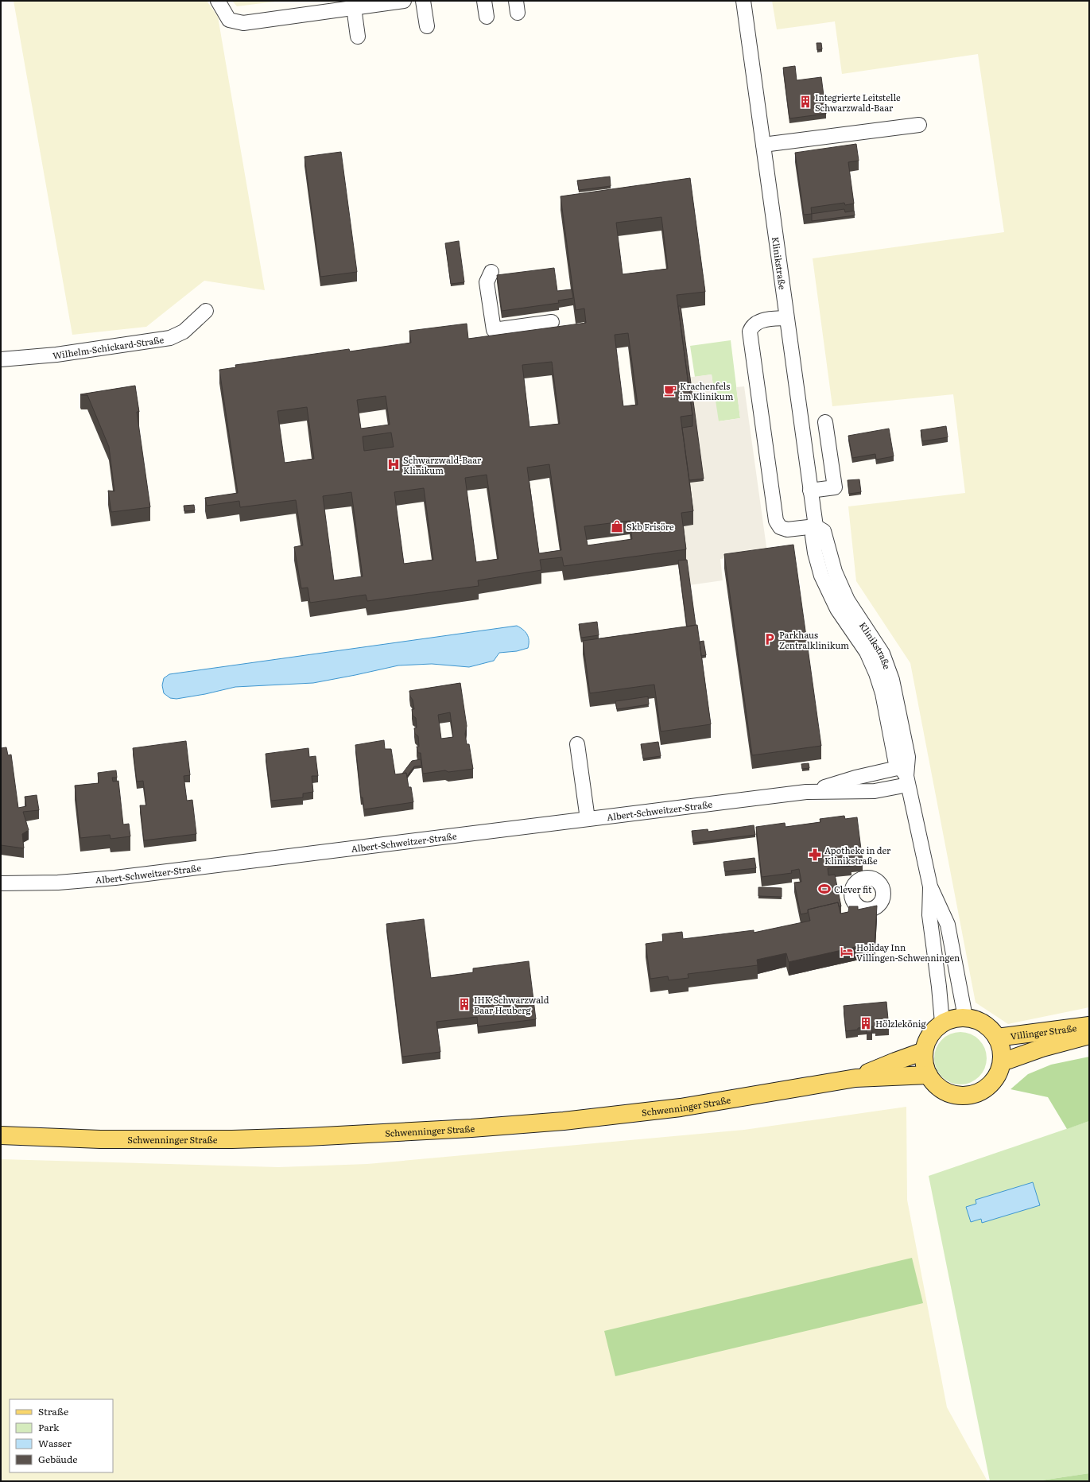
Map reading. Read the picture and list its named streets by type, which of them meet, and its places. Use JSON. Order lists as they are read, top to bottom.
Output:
{
  "streets": {
    "main road": ["Villinger Straße", "Schwenninger Straße"],
    "street": ["Klinikstraße", "Wilhelm-Schickard-Straße", "Albert-Schweitzer-Straße"]
  },
  "crossings": [
    ["Klinikstraße", "Albert-Schweitzer-Straße"],
    ["Klinikstraße", "Villinger Straße"],
    ["Klinikstraße", "Schwenninger Straße"],
    ["Villinger Straße", "Schwenninger Straße"]
  ],
  "places": {
    "building": ["Integrierte Leitstelle Schwarzwald-Baar", "IHK Schwarzwald Baar Heuberg", "Hölzlekönig"],
    "cafe": ["Krachenfels im Klinikum"],
    "hospital": ["Schwarzwald-Baar Klinikum"],
    "shop": ["Skb Frisöre"],
    "parking": ["Parkhaus Zentralklinikum"],
    "pharmacy": ["Apotheke in der Klinikstraße"],
    "sports": ["Clever fit"],
    "hotel": ["Holiday Inn Villingen-Schwenningen"]
  },
  "legend": [
    "Straße",
    "Park",
    "Wasser",
    "Gebäude"
  ]
}
